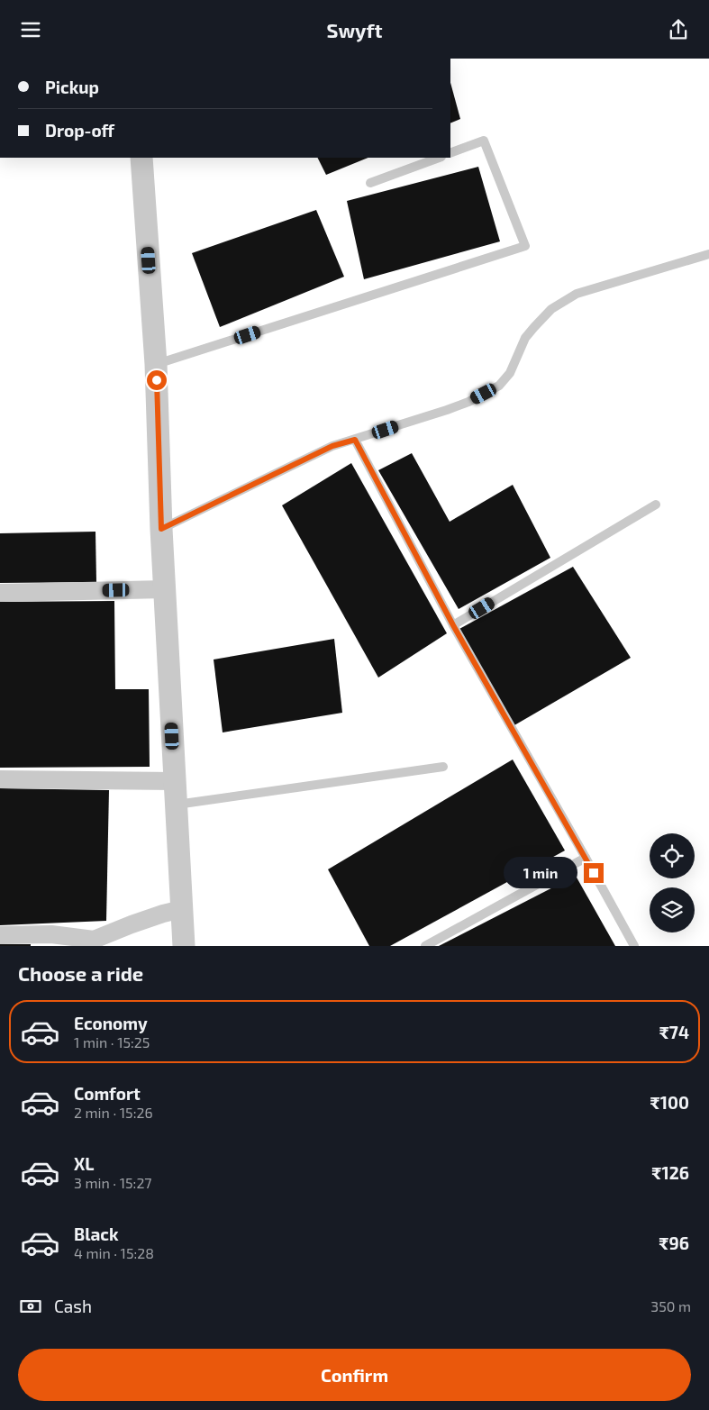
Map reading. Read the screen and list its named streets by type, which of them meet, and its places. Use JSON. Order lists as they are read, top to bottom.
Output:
{
  "page": {
    "header": "Swyft",
    "banner": ["Pickup", "Drop-off"],
    "bubble": "1 min",
    "heading": "Choose a ride",
    "list": [
      {
        "name": "Economy",
        "note": "1 min · 15:25",
        "value": "₹74"
      },
      {
        "name": "Comfort",
        "note": "2 min · 15:26",
        "value": "₹100"
      },
      {
        "name": "XL",
        "note": "3 min · 15:27",
        "value": "₹126"
      },
      {
        "name": "Black",
        "note": "4 min · 15:28",
        "value": "₹96"
      }
    ],
    "pay": ["Cash", "350 m"],
    "buttons": "Confirm"
  }
}
